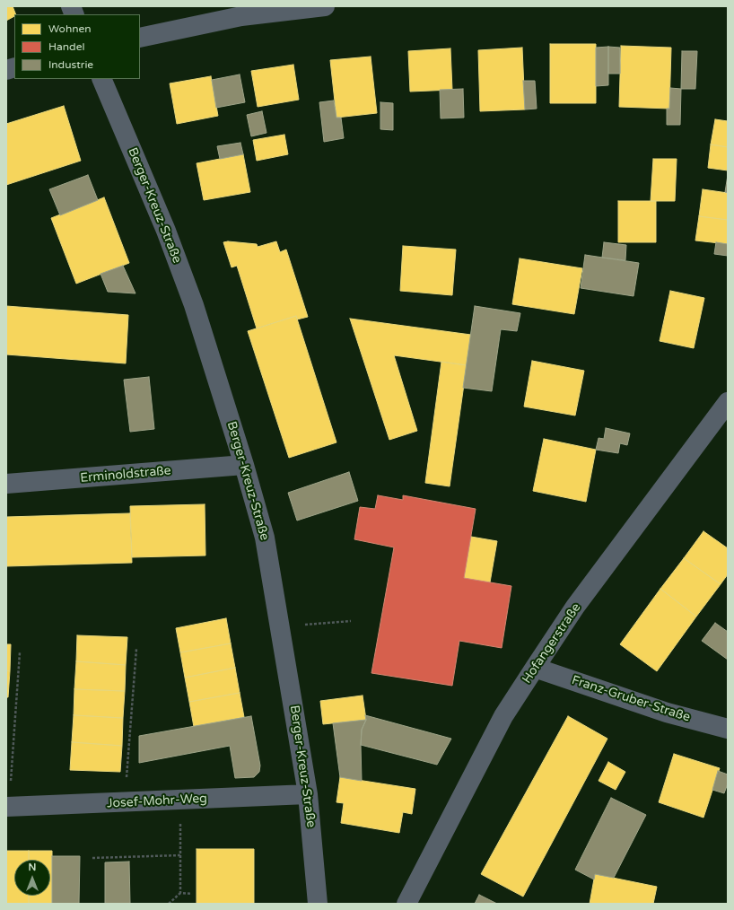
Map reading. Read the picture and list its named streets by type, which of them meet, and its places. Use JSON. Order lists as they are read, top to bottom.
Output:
{
  "streets": {
    "street": [
      "Berger-Kreuz-Straße",
      "Erminoldstraße",
      "Hofangerstraße",
      "Franz-Gruber-Straße",
      "Josef-Mohr-Weg"
    ]
  },
  "crossings": [
    ["Berger-Kreuz-Straße", "Erminoldstraße"],
    ["Berger-Kreuz-Straße", "Josef-Mohr-Weg"],
    ["Hofangerstraße", "Franz-Gruber-Straße"]
  ],
  "legend": ["Wohnen", "Handel", "Industrie"],
  "north": "top"
}
